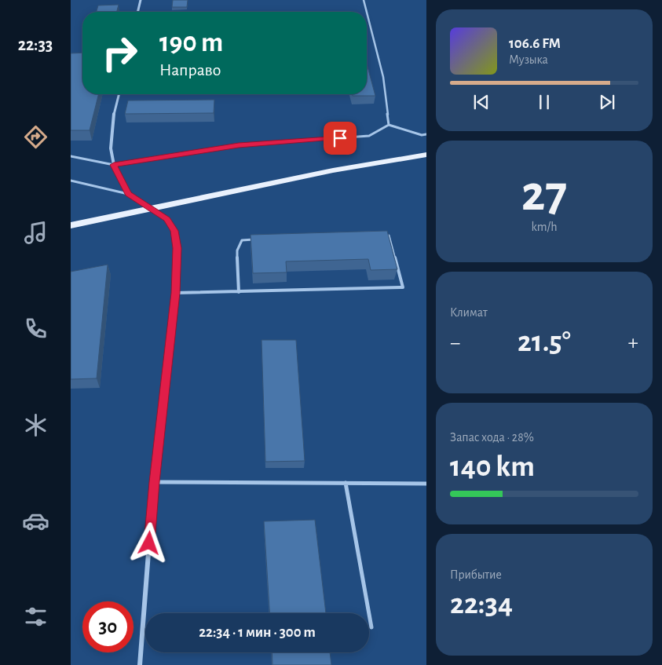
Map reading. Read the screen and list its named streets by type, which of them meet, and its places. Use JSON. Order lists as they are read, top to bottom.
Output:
{
  "page": {
    "tabs": "22:33",
    "turn": ["190 m", "Направо"],
    "song": ["106.6 FM", "Музыка"],
    "tile": [
      ["27", "km/h"],
      "Климат",
      ["Запас хода · 28%", "140 km"],
      ["Прибытие", "22:34"]
    ],
    "heat": ["−", "21.5°", "+"],
    "limit": "30",
    "trip": "22:34 · 1 мин · 300 m"
  }
}
